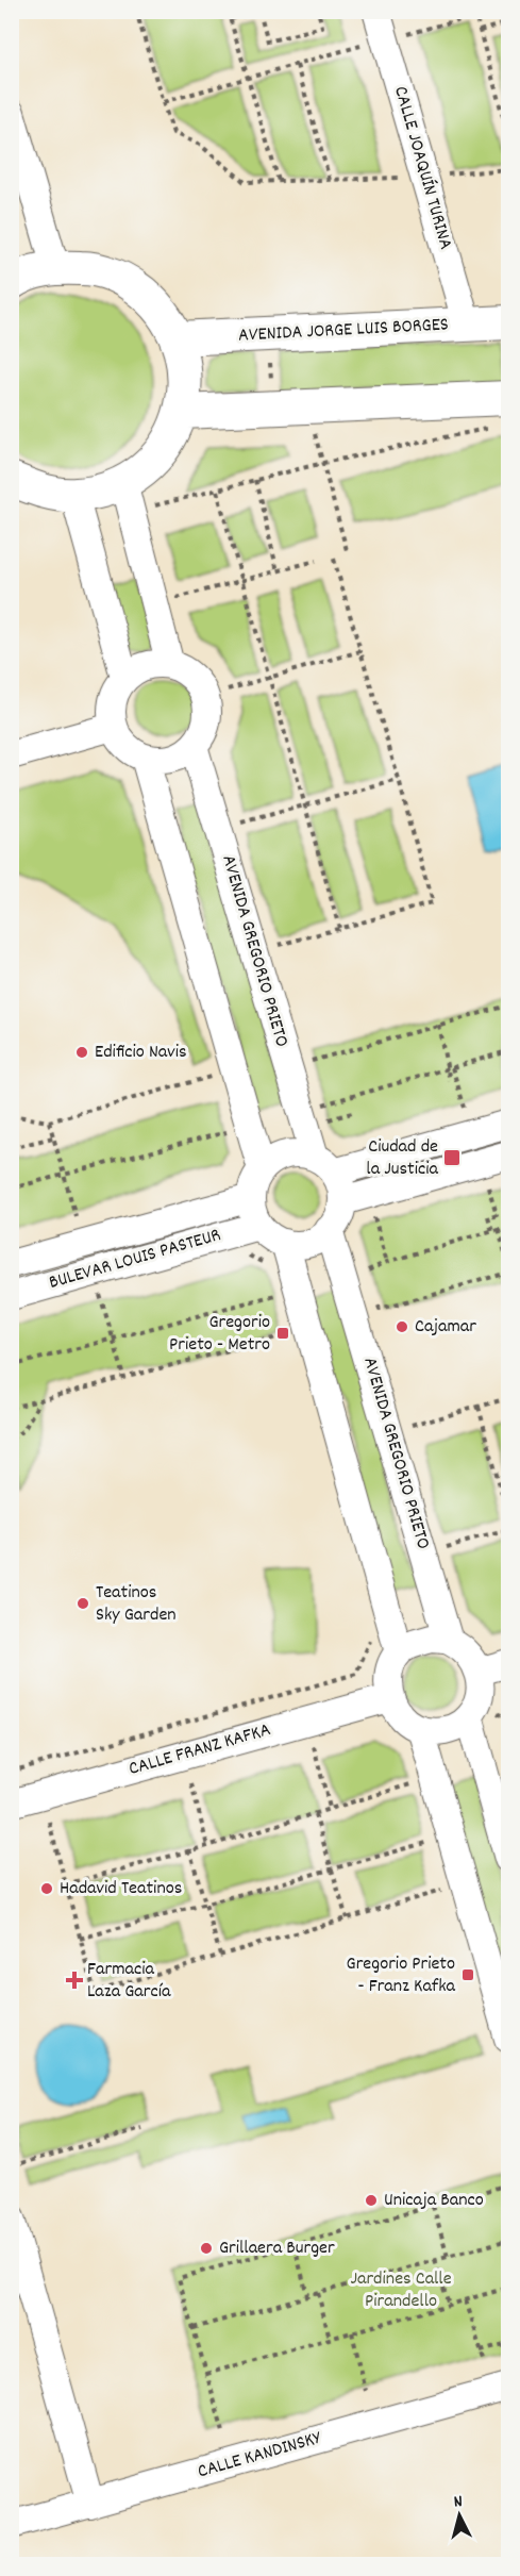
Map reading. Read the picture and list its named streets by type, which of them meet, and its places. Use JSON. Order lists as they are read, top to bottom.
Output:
{
  "streets": {
    "main road": ["AVENIDA JORGE LUIS BORGES"],
    "street": [
      "CALLE JOAQUÍN TURINA",
      "AVENIDA GREGORIO PRIETO",
      "BULEVAR LOUIS PASTEUR",
      "CALLE FRANZ KAFKA",
      "CALLE KANDINSKY"
    ]
  },
  "crossings": [
    ["CALLE JOAQUÍN TURINA", "AVENIDA JORGE LUIS BORGES"],
    ["AVENIDA GREGORIO PRIETO", "BULEVAR LOUIS PASTEUR"],
    ["AVENIDA GREGORIO PRIETO", "CALLE FRANZ KAFKA"]
  ],
  "parks": ["Jardines Calle Pirandello"],
  "places": {
    "other": [
      "Edificio Navis",
      "Cajamar",
      "Teatinos Sky Garden",
      "Hadavid Teatinos",
      "Unicaja Banco",
      "Grillaera Burger"
    ],
    "transit": ["Ciudad de la Justicia", "Gregorio Prieto - Metro", "Gregorio Prieto - Franz Kafka"],
    "health": ["Farmacia Laza García"]
  },
  "north": "top"
}
